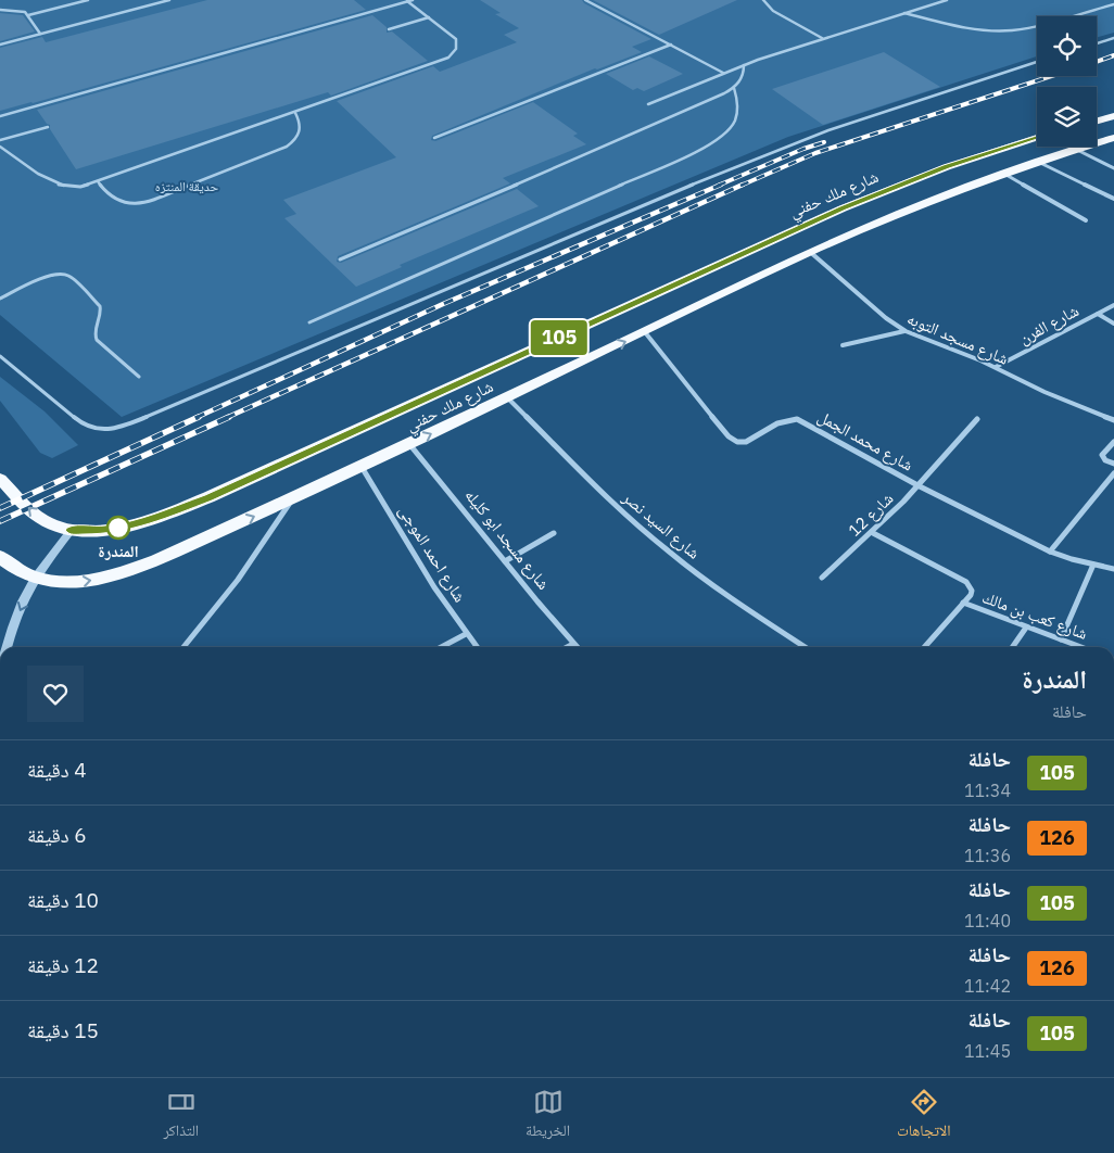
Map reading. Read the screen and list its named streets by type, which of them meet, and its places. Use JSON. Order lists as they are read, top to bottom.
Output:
{
  "streets": {
    "highway": ["شارع ملك حفني"],
    "street": [
      "شارع الفرن",
      "شارع مسجد التوبه",
      "شارع محمد الجمل",
      "شارع 12",
      "شارع السيد نصر",
      "شارع مسجد ابو كليله",
      "شارع احمد الموجى",
      "شارع كعب بن مالك"
    ]
  },
  "crossings": [
    ["شارع ملك حفني", "شارع مسجد التوبه"],
    ["شارع ملك حفني", "شارع محمد الجمل"],
    ["شارع ملك حفني", "شارع السيد نصر"],
    ["شارع ملك حفني", "شارع مسجد ابو كليله"],
    ["شارع ملك حفني", "شارع احمد الموجى"],
    ["شارع الفرن", "شارع مسجد التوبه"],
    ["شارع محمد الجمل", "شارع 12"]
  ],
  "parks": ["حديقة المنتزه"],
  "places": ["المندرة"],
  "lines": ["bus line 105"],
  "page": {
    "on_map": "105",
    "heading": ["المندرة", "حافلة"],
    "list": [
      {
        "mark": "105",
        "name": "حافلة",
        "note": "11:34",
        "value": "4 دقيقة"
      },
      {
        "mark": "126",
        "name": "حافلة",
        "note": "11:36",
        "value": "6 دقيقة"
      },
      {
        "mark": "105",
        "name": "حافلة",
        "note": "11:40",
        "value": "10 دقيقة"
      },
      {
        "mark": "126",
        "name": "حافلة",
        "note": "11:42",
        "value": "12 دقيقة"
      },
      {
        "mark": "105",
        "name": "حافلة",
        "note": "11:45",
        "value": "15 دقيقة"
      }
    ],
    "tabs": ["الاتجاهات", "الخريطة", "التذاكر"]
  }
}
